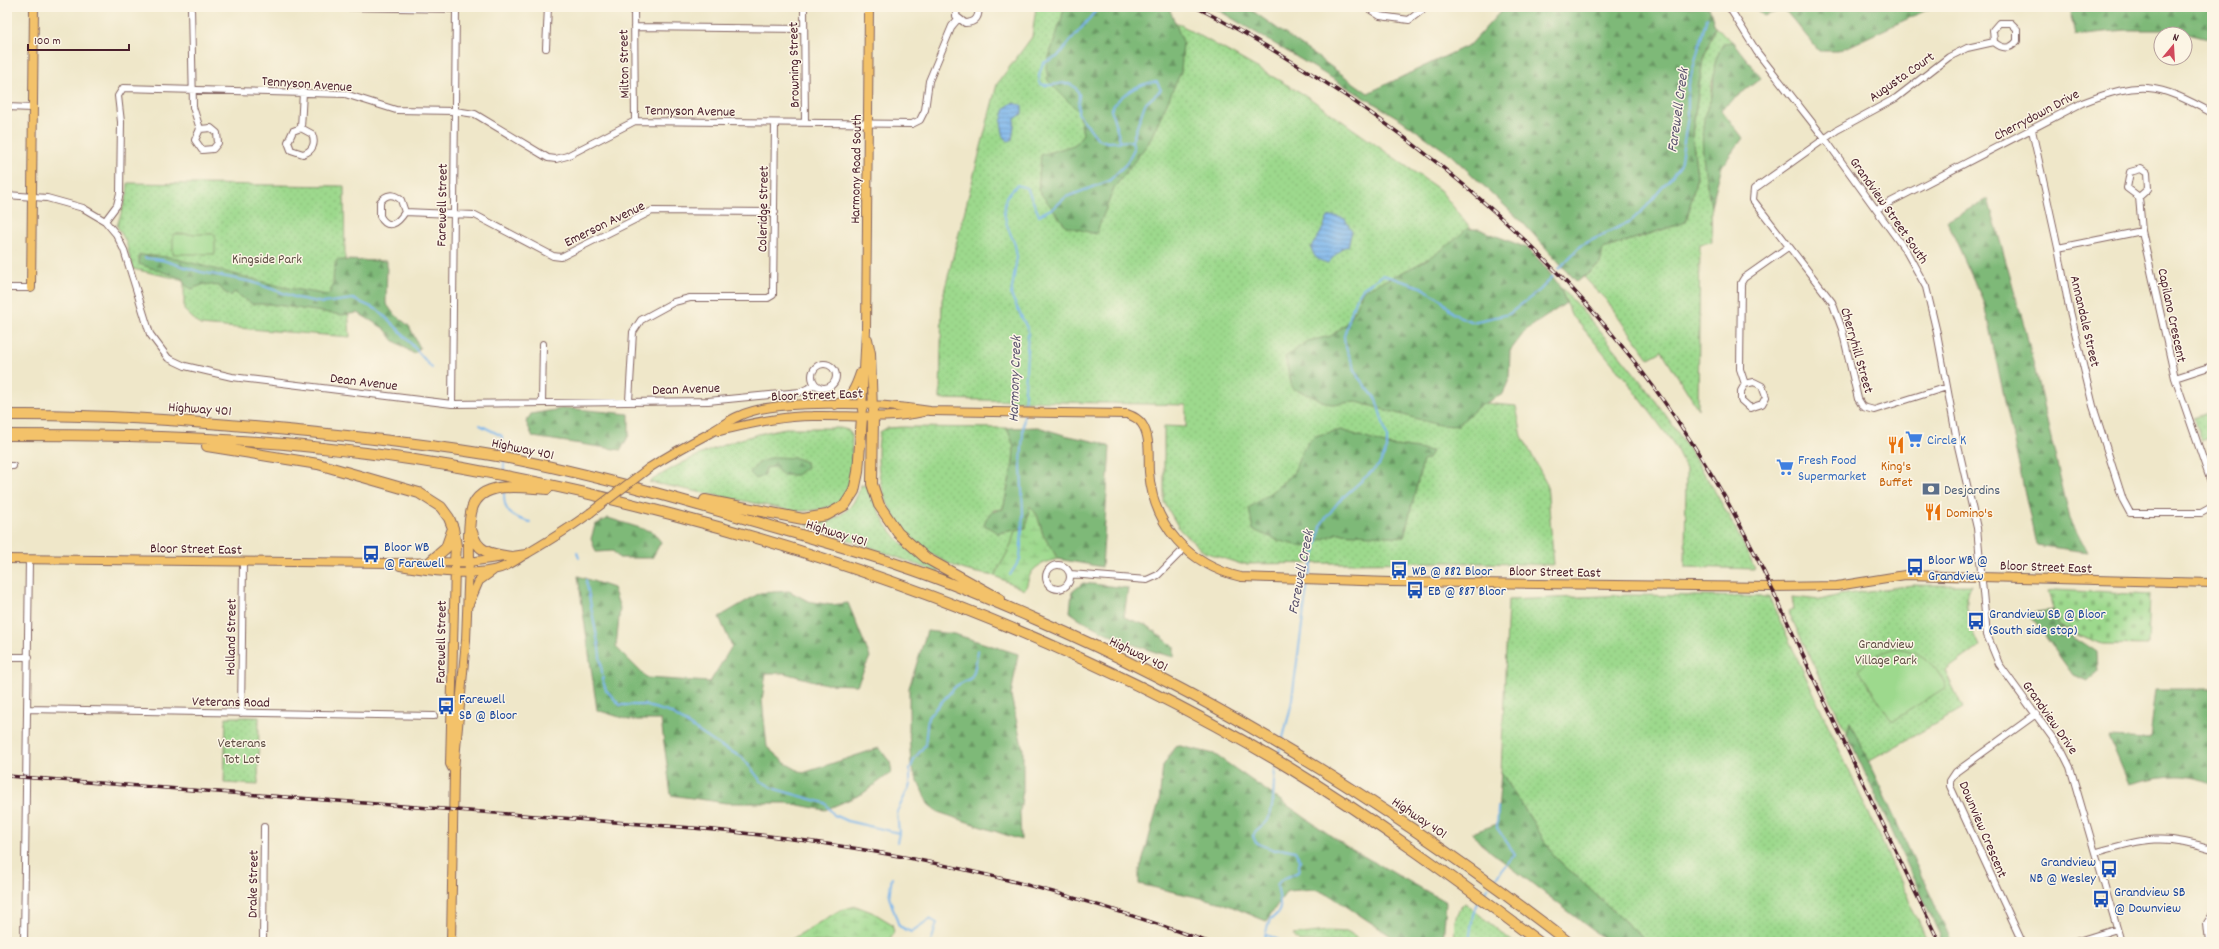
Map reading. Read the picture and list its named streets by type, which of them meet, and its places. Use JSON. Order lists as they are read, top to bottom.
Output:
{
  "streets": {
    "highway": ["Highway 401"],
    "main road": ["Harmony Road South", "Farewell Street", "Bloor Street East"],
    "street": [
      "Milton Street",
      "Browning Street",
      "Augusta Court",
      "Tennyson Avenue",
      "Cherrydown Drive",
      "Coleridge Street",
      "Grandview Street South",
      "Emerson Avenue",
      "Capilano Crescent",
      "Annandale Street",
      "Cherryhill Street",
      "Dean Avenue",
      "Holland Street",
      "Veterans Road",
      "Grandview Drive",
      "Downview Crescent",
      "Drake Street"
    ]
  },
  "crossings": [
    ["Milton Street", "Tennyson Avenue"],
    ["Browning Street", "Tennyson Avenue"],
    ["Augusta Court", "Grandview Street South"],
    ["Augusta Court", "Cherryhill Street"],
    ["Tennyson Avenue", "Harmony Road South"],
    ["Tennyson Avenue", "Farewell Street"],
    ["Tennyson Avenue", "Coleridge Street"],
    ["Tennyson Avenue", "Dean Avenue"],
    ["Cherrydown Drive", "Grandview Street South"],
    ["Cherrydown Drive", "Annandale Street"],
    ["Harmony Road South", "Bloor Street East"],
    ["Farewell Street", "Emerson Avenue"],
    ["Farewell Street", "Dean Avenue"],
    ["Farewell Street", "Bloor Street East"],
    ["Coleridge Street", "Emerson Avenue"],
    ["Coleridge Street", "Dean Avenue"],
    ["Grandview Street South", "Cherryhill Street"],
    ["Grandview Street South", "Bloor Street East"],
    ["Grandview Street South", "Grandview Drive"],
    ["Bloor Street East", "Holland Street"],
    ["Bloor Street East", "Grandview Drive"],
    ["Holland Street", "Veterans Road"],
    ["Grandview Drive", "Downview Crescent"]
  ],
  "water": ["Farewell Creek", "Harmony Creek"],
  "parks": ["Kingside Park", "Grandview Village Park", "Veterans Tot Lot"],
  "places": {
    "supermarket": ["Circle K", "Fresh Food Supermarket"],
    "restaurant": ["King's Buffet", "Domino's"],
    "bank": ["Desjardins"],
    "bus stop": [
      "Bloor WB @ Farewell",
      "Bloor WB @ Grandview",
      "WB @ 882 Bloor",
      "EB @ 887 Bloor",
      "Grandview SB @ Bloor (South side stop)",
      "Farewell SB @ Bloor",
      "Grandview NB @ Wesley",
      "Grandview SB @ Downview"
    ]
  },
  "scale_bar": "100 m",
  "north": "top"
}
